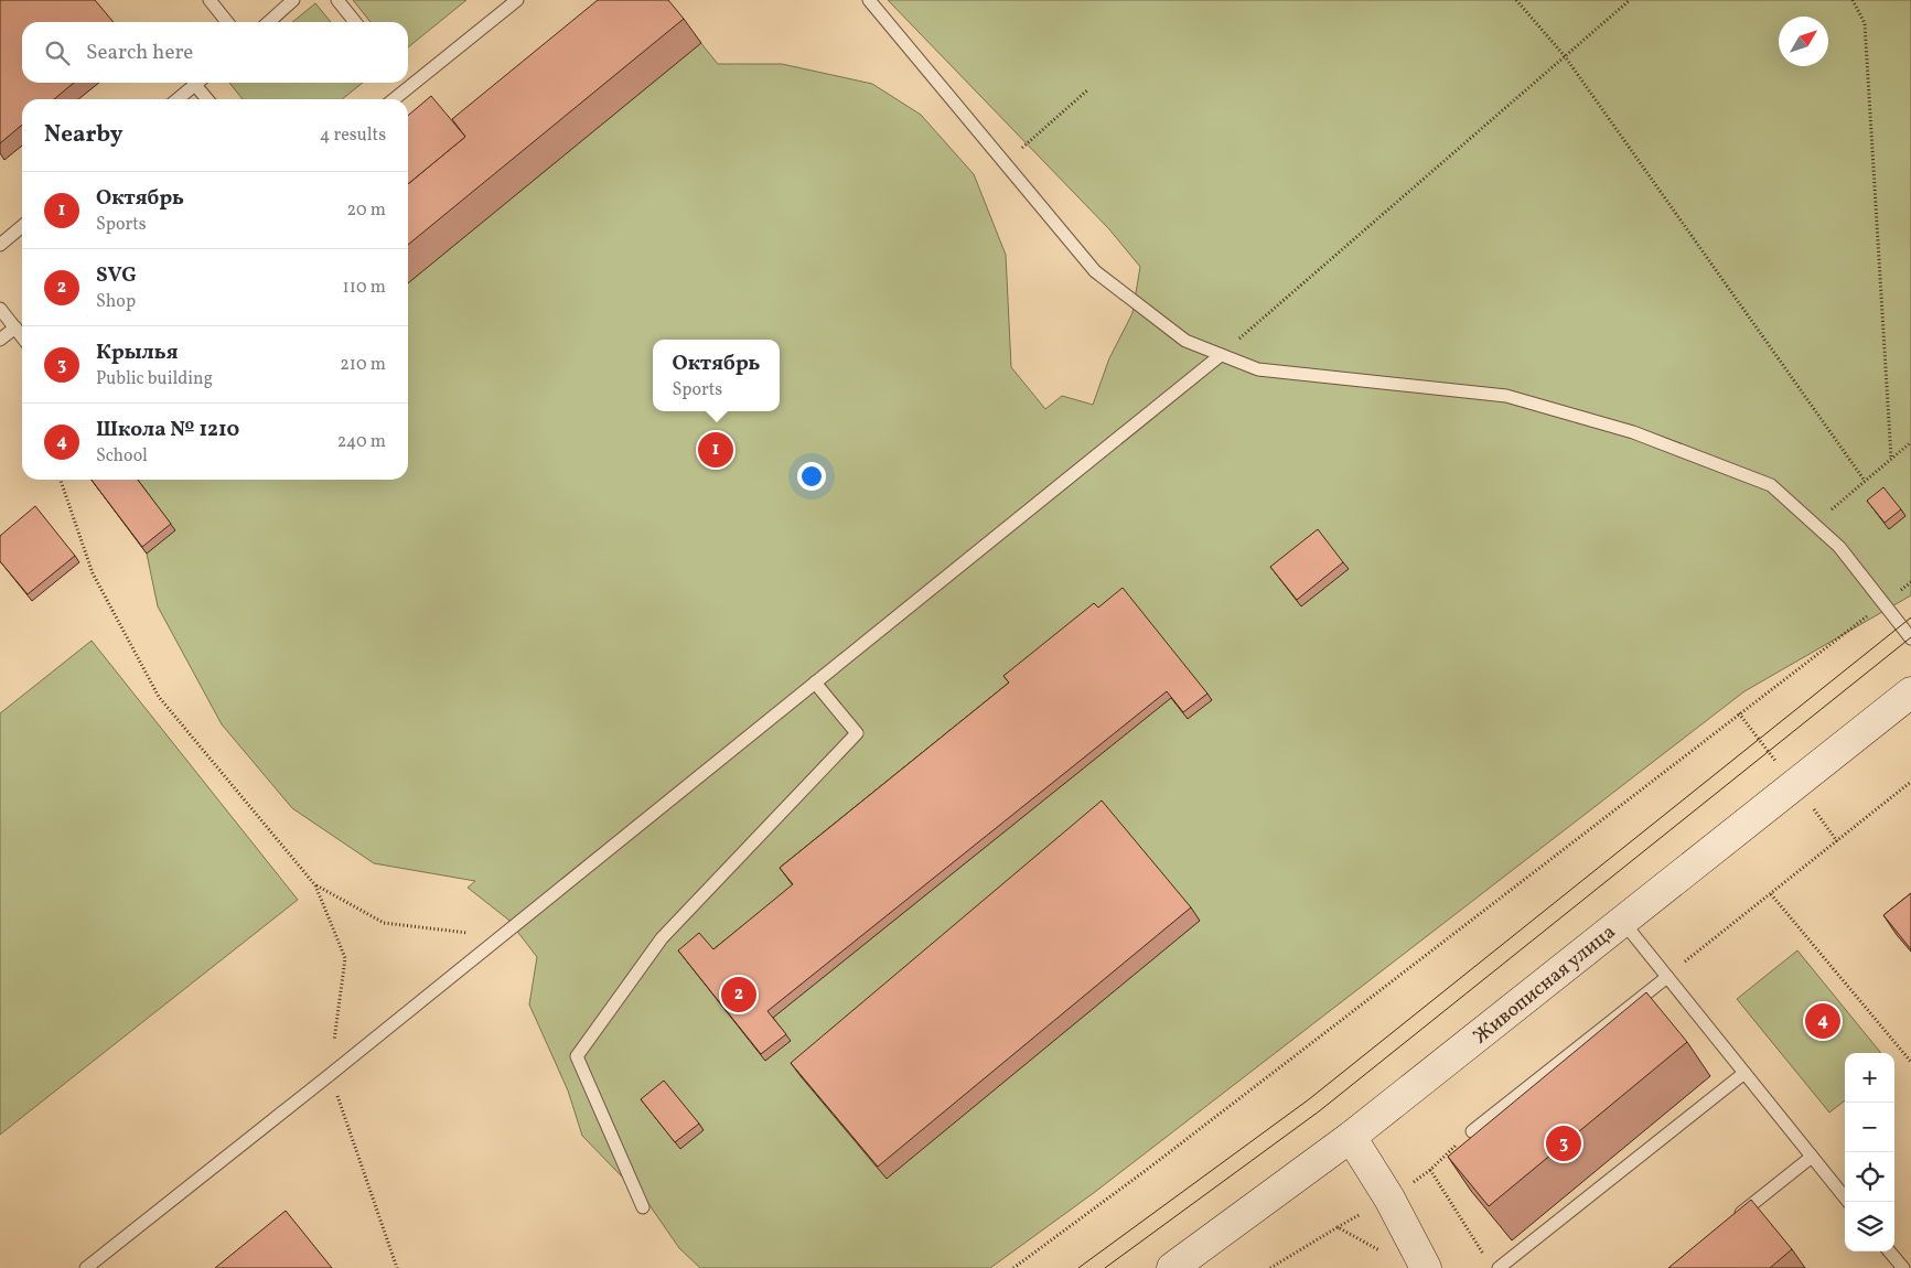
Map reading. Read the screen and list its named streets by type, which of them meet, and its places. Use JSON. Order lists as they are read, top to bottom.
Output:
{
  "streets": {
    "street": ["Живописная улица"]
  },
  "north": "top right",
  "page": {
    "search": "Search here",
    "heading": ["Nearby", "4 results"],
    "list": [
      {
        "mark": "1",
        "name": "Октябрь",
        "note": "Sports",
        "value": "20 m"
      },
      {
        "mark": "2",
        "name": "SVG",
        "note": "Shop",
        "value": "110 m"
      },
      {
        "mark": "3",
        "name": "Крылья",
        "note": "Public building",
        "value": "210 m"
      },
      {
        "mark": "4",
        "name": "Школа № 1210",
        "note": "School",
        "value": "240 m"
      }
    ],
    "popup": ["Октябрь", "Sports"],
    "pins": [
      "1",
      "2",
      "4",
      "3"
    ],
    "map_buttons": ["+", "−"]
  }
}
